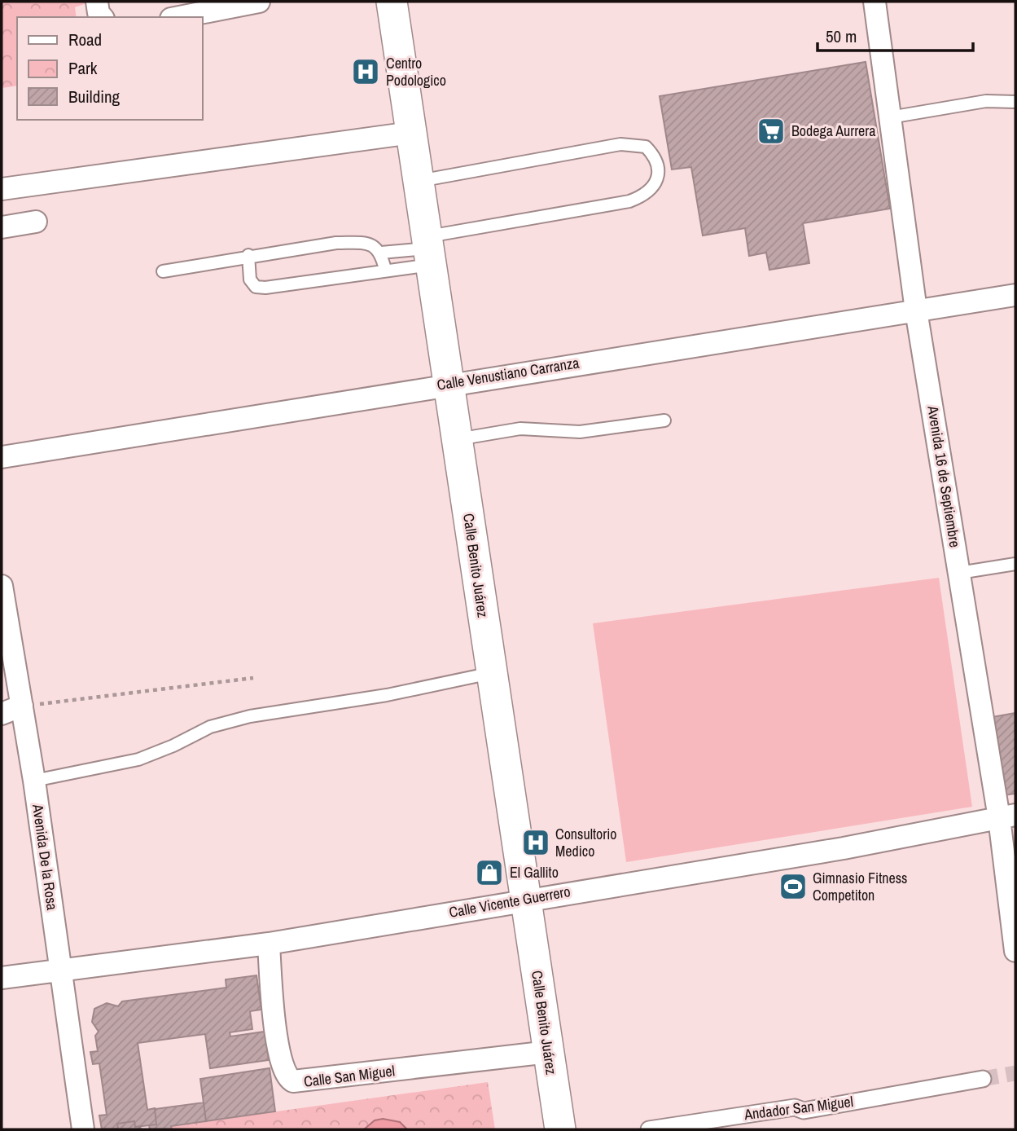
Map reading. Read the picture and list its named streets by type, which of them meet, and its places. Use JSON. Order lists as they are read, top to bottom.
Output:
{
  "streets": {
    "main road": ["Calle Benito Juárez"],
    "street": [
      "Calle Venustiano Carranza",
      "Avenida 16 de Septiembre",
      "Avenida De la Rosa",
      "Calle Vicente Guerrero",
      "Calle San Miguel",
      "Andador San Miguel"
    ]
  },
  "crossings": [
    ["Calle Venustiano Carranza", "Avenida 16 de Septiembre"],
    ["Calle Venustiano Carranza", "Calle Benito Juárez"],
    ["Avenida 16 de Septiembre", "Calle Vicente Guerrero"],
    ["Calle Benito Juárez", "Calle Vicente Guerrero"],
    ["Calle Benito Juárez", "Calle San Miguel"],
    ["Avenida De la Rosa", "Calle Vicente Guerrero"],
    ["Calle Vicente Guerrero", "Calle San Miguel"]
  ],
  "places": {
    "hospital": ["Centro Podologico", "Consultorio Medico"],
    "supermarket": ["Bodega Aurrera"],
    "shop": ["El Gallito"],
    "sports": ["Gimnasio Fitness Competiton"]
  },
  "legend": ["Road", "Park", "Building"],
  "scale_bar": "50 m"
}
